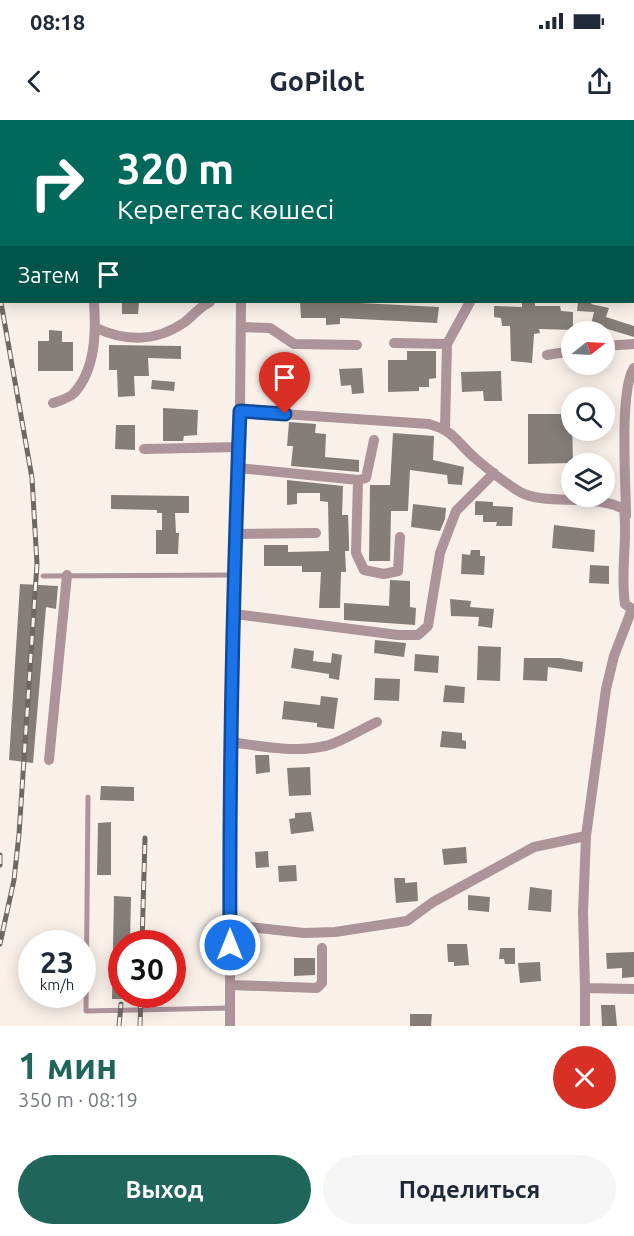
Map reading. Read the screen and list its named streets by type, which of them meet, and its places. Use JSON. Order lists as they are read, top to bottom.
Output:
{
  "north": "right",
  "page": {
    "status": "08:18",
    "header": "GoPilot",
    "turn": ["320 m", "Керегетас көшесі"],
    "then": "Затем",
    "speed": "23 km/h",
    "limit": "30",
    "heading": ["1 мин", "350 m · 08:19"],
    "buttons": ["Выход", "Поделиться"]
  }
}
